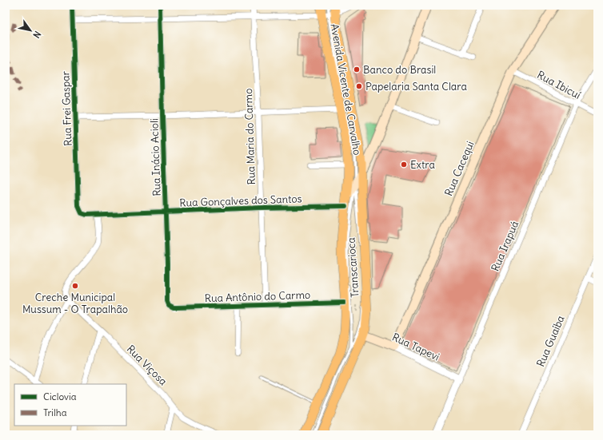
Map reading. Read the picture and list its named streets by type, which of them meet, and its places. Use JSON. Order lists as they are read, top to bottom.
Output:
{
  "streets": {
    "main road": ["Avenida Vicente de Carvalho", "Rua Cacequi", "Rua Tapevi"],
    "street": [
      "Rua Ibicuí",
      "Rua Frei Gaspar",
      "Rua Maria do Carmo",
      "Rua Inácio Acioli",
      "Rua Gonçalves dos Santos",
      "Rua Irapuá",
      "Rua Antônio do Carmo",
      "Rua Guaíba",
      "Rua Viçosa"
    ],
    "lane": ["Transcarioca"]
  },
  "crossings": [
    ["Rua Ibicuí", "Rua Cacequi"],
    ["Rua Ibicuí", "Rua Irapuá"],
    ["Avenida Vicente de Carvalho", "Rua Gonçalves dos Santos"],
    ["Avenida Vicente de Carvalho", "Transcarioca"],
    ["Avenida Vicente de Carvalho", "Rua Antônio do Carmo"],
    ["Avenida Vicente de Carvalho", "Rua Tapevi"],
    ["Rua Frei Gaspar", "Rua Gonçalves dos Santos"],
    ["Rua Maria do Carmo", "Rua Gonçalves dos Santos"],
    ["Rua Maria do Carmo", "Rua Antônio do Carmo"],
    ["Rua Inácio Acioli", "Rua Gonçalves dos Santos"],
    ["Rua Inácio Acioli", "Rua Antônio do Carmo"],
    ["Rua Cacequi", "Rua Tapevi"],
    ["Rua Irapuá", "Rua Tapevi"]
  ],
  "places": [
    "Banco do Brasil",
    "Papelaria Santa Clara",
    "Extra",
    "Creche Municipal Mussum - O Trapalhão"
  ],
  "legend": ["Ciclovia", "Trilha"],
  "north": "bottom right"
}
